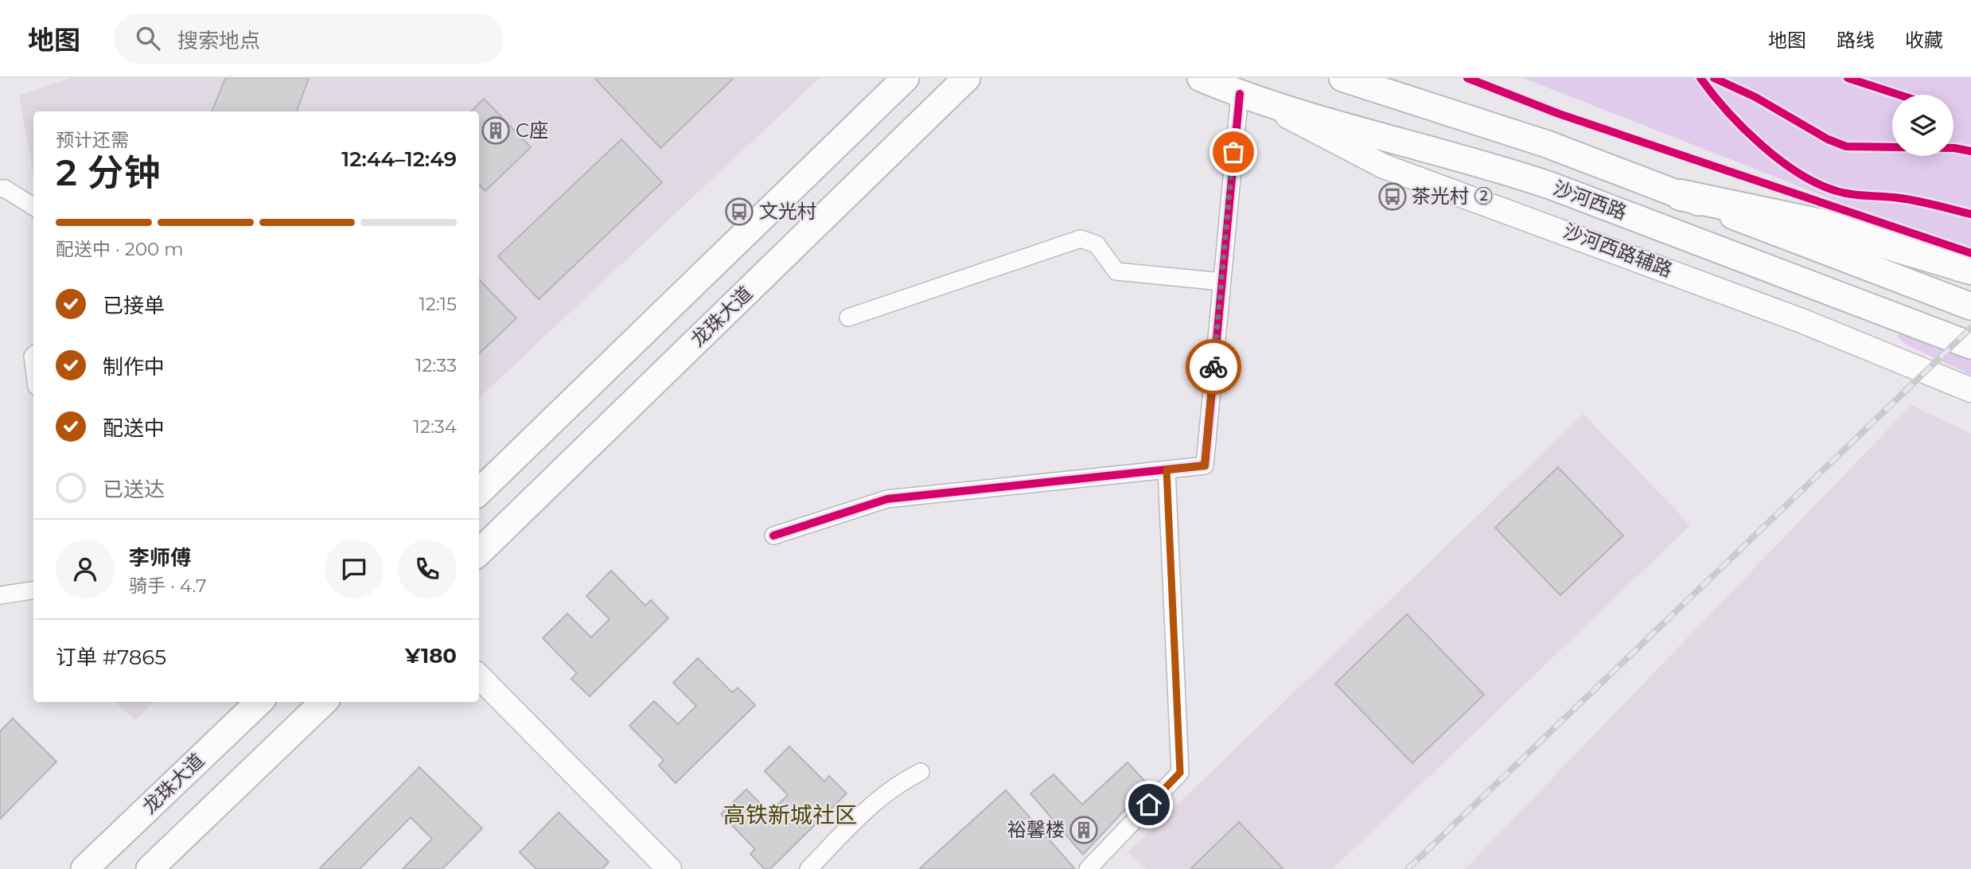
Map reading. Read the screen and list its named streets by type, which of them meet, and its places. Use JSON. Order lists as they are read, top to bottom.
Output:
{
  "streets": {
    "main road": ["沙河西路", "沙河西路辅路", "龙珠大道"]
  },
  "crossings": [
    ["沙河西路", "沙河西路辅路"]
  ],
  "districts": ["高铁新城社区"],
  "places": {
    "building": ["C座", "裕馨楼"],
    "bus stop": ["茶光村 ②", "文光村"]
  },
  "page": {
    "header": "地图",
    "search": "搜索地点",
    "nav": ["地图", "路线", "收藏"],
    "heading": ["2 分钟", "预计还需", "12:44–12:49"],
    "panel": [
      "李师傅",
      "骑手 · 4.7",
      "订单 #7865",
      "¥180"
    ],
    "bar": "配送中 · 200 m",
    "list": [
      ["已接单", "12:15"],
      ["制作中", "12:33"],
      ["配送中", "12:34"],
      "已送达"
    ]
  }
}
